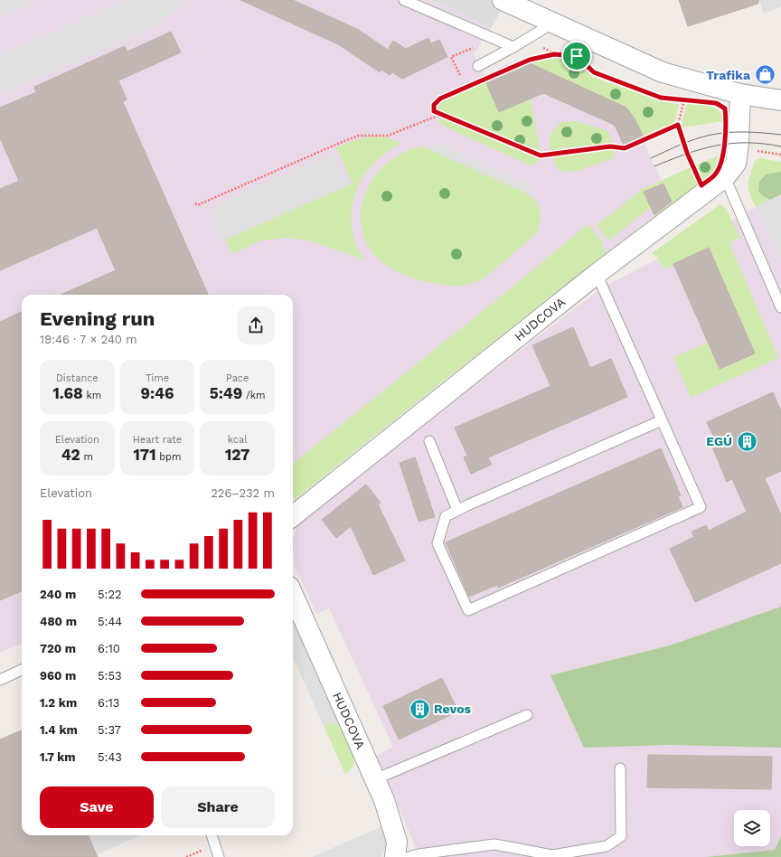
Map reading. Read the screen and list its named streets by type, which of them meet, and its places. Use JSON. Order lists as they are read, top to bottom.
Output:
{
  "streets": {
    "street": ["HUDCOVA"]
  },
  "places": {
    "shop": ["Trafika"],
    "building": ["EGÚ", "Revos"]
  },
  "page": {
    "heading": ["Evening run", "19:46 · 7 × 240 m"],
    "stats": [
      ["Distance", "1.68 km"],
      ["Time", "9:46"],
      ["Pace", "5:49 /km"],
      ["Elevation", "42 m"],
      ["Heart rate", "171 bpm"],
      ["kcal", "127"]
    ],
    "chart": ["Elevation", "226–232 m"],
    "list": [
      {
        "name": "240 m",
        "note": "5:22"
      },
      {
        "name": "480 m",
        "note": "5:44"
      },
      {
        "name": "720 m",
        "note": "6:10"
      },
      {
        "name": "960 m",
        "note": "5:53"
      },
      {
        "name": "1.2 km",
        "note": "6:13"
      },
      {
        "name": "1.4 km",
        "note": "5:37"
      },
      {
        "name": "1.7 km",
        "note": "5:43"
      }
    ],
    "buttons": ["Save", "Share"]
  }
}
